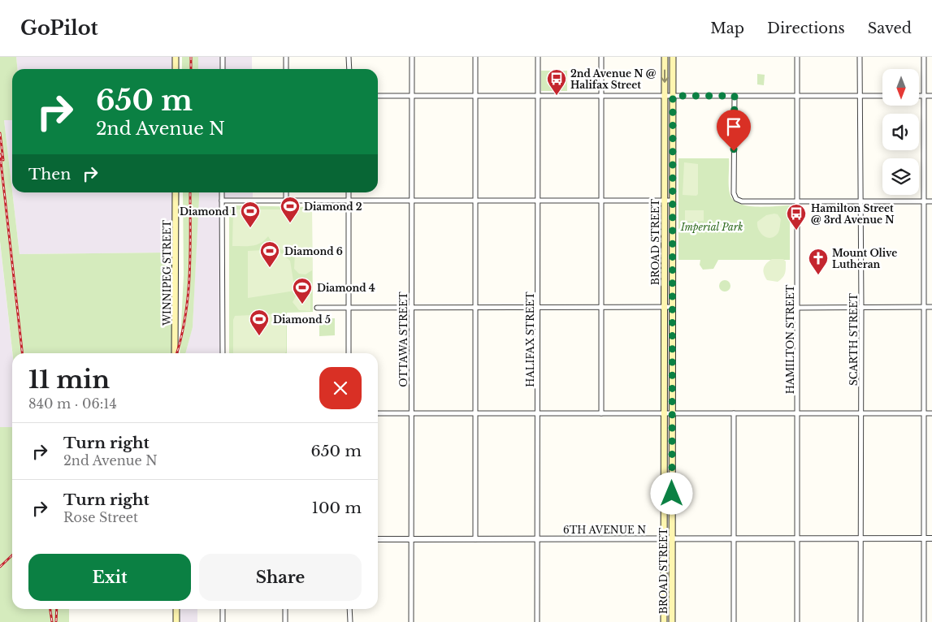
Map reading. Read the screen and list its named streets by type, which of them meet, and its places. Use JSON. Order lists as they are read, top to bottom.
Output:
{
  "streets": {
    "main road": ["BROAD STREET", "WINNIPEG STREET"],
    "street": [
      "OTTAWA STREET",
      "HALIFAX STREET",
      "HAMILTON STREET",
      "SCARTH STREET",
      "6TH AVENUE N"
    ]
  },
  "crossings": [
    ["BROAD STREET", "6TH AVENUE N"],
    ["OTTAWA STREET", "6TH AVENUE N"],
    ["HALIFAX STREET", "6TH AVENUE N"],
    ["HAMILTON STREET", "6TH AVENUE N"],
    ["SCARTH STREET", "6TH AVENUE N"]
  ],
  "parks": ["Imperial Park"],
  "places": {
    "bus stop": ["2nd Avenue N @ Halifax Street", "Hamilton Street @ 3rd Avenue N"],
    "sports": [
      "Diamond 2",
      "Diamond 1",
      "Diamond 6",
      "Diamond 4",
      "Diamond 5"
    ],
    "church": ["Mount Olive Lutheran"]
  },
  "north": "bottom",
  "page": {
    "header": "GoPilot",
    "nav": ["Map", "Directions", "Saved"],
    "turn": ["650 m", "2nd Avenue N"],
    "then": "Then",
    "heading": ["11 min", "840 m · 06:14"],
    "list": [
      {
        "name": "Turn right",
        "note": "2nd Avenue N",
        "value": "650 m"
      },
      {
        "name": "Turn right",
        "note": "Rose Street",
        "value": "100 m"
      }
    ],
    "buttons": ["Exit", "Share"]
  }
}
